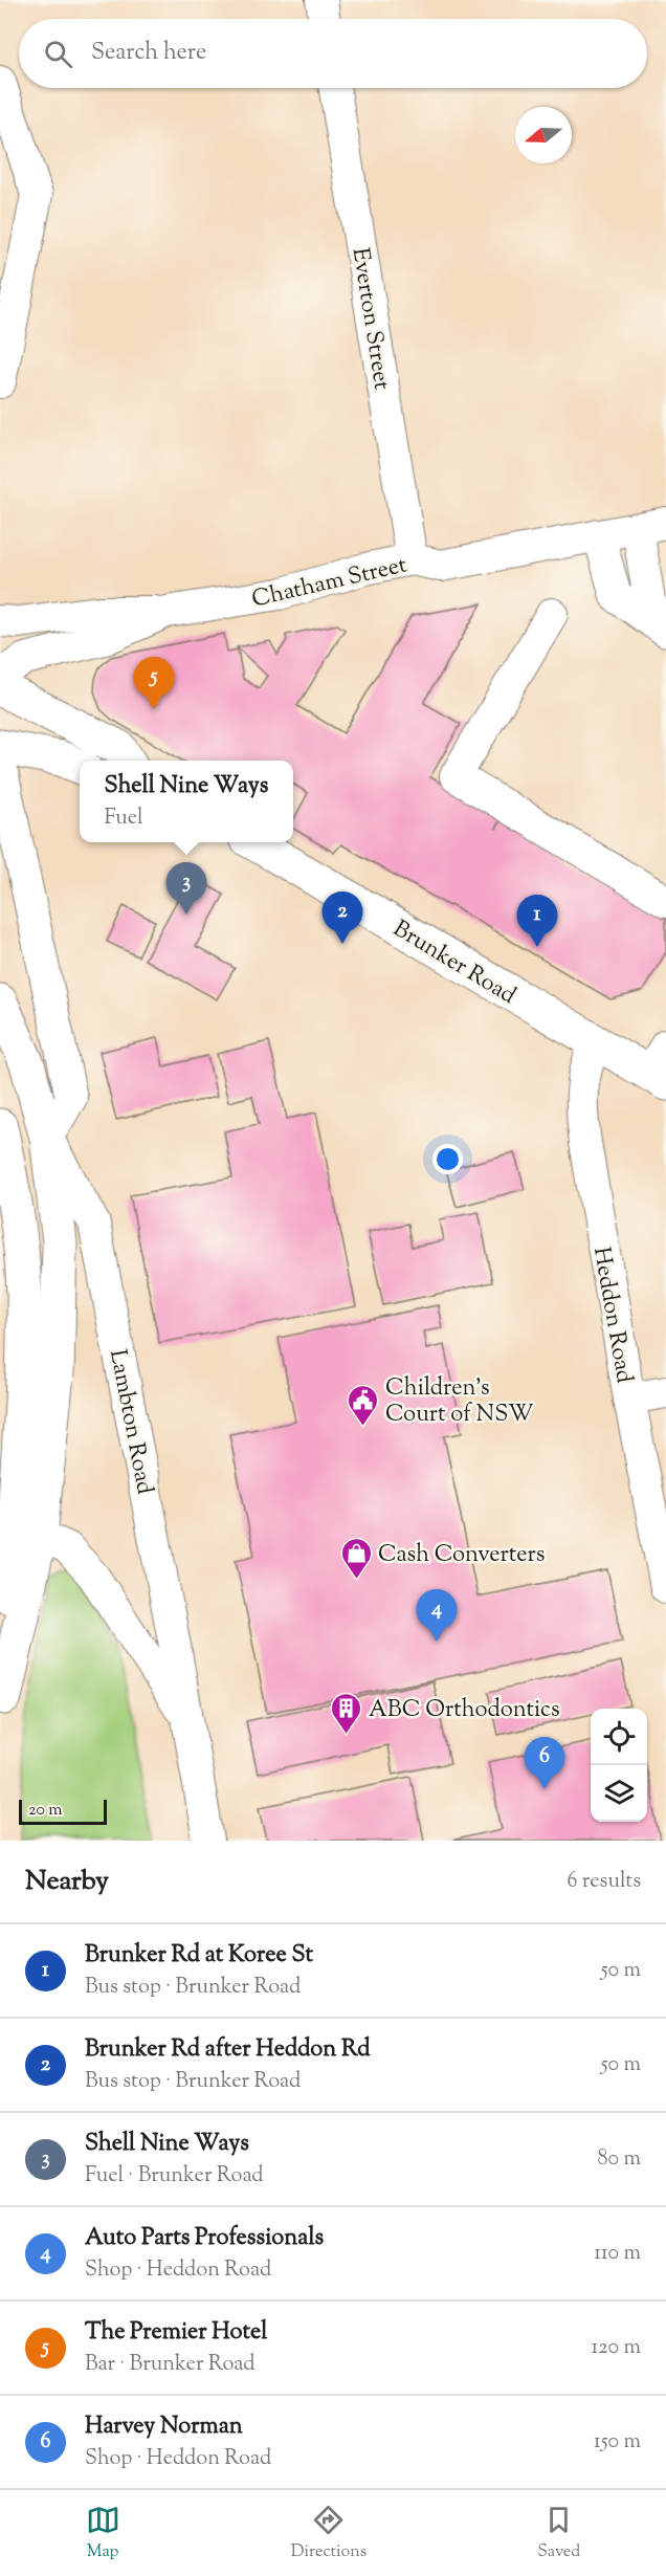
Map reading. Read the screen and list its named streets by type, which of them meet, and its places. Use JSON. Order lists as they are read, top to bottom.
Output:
{
  "streets": {
    "main road": ["Brunker Road", "Lambton Road"],
    "street": ["Everton Street", "Chatham Street", "Heddon Road"]
  },
  "crossings": [
    ["Everton Street", "Chatham Street"],
    ["Brunker Road", "Heddon Road"]
  ],
  "places": {
    "public building": ["Children's Court of NSW"],
    "shop": ["Cash Converters"],
    "building": ["ABC Orthodontics"]
  },
  "scale_bar": "20 m",
  "north": "left",
  "page": {
    "search": "Search here",
    "pins": [
      "5",
      "3",
      "2",
      "1",
      "4",
      "6"
    ],
    "popup": ["Shell Nine Ways", "Fuel"],
    "scale": "20 m",
    "heading": ["Nearby", "6 results"],
    "list": [
      {
        "mark": "1",
        "name": "Brunker Rd at Koree St",
        "note": "Bus stop · Brunker Road",
        "value": "50 m"
      },
      {
        "mark": "2",
        "name": "Brunker Rd after Heddon Rd",
        "note": "Bus stop · Brunker Road",
        "value": "50 m"
      },
      {
        "mark": "3",
        "name": "Shell Nine Ways",
        "note": "Fuel · Brunker Road",
        "value": "80 m"
      },
      {
        "mark": "4",
        "name": "Auto Parts Professionals",
        "note": "Shop · Heddon Road",
        "value": "110 m"
      },
      {
        "mark": "5",
        "name": "The Premier Hotel",
        "note": "Bar · Brunker Road",
        "value": "120 m"
      },
      {
        "mark": "6",
        "name": "Harvey Norman",
        "note": "Shop · Heddon Road",
        "value": "150 m"
      }
    ],
    "nav": ["Map", "Directions", "Saved"]
  }
}
